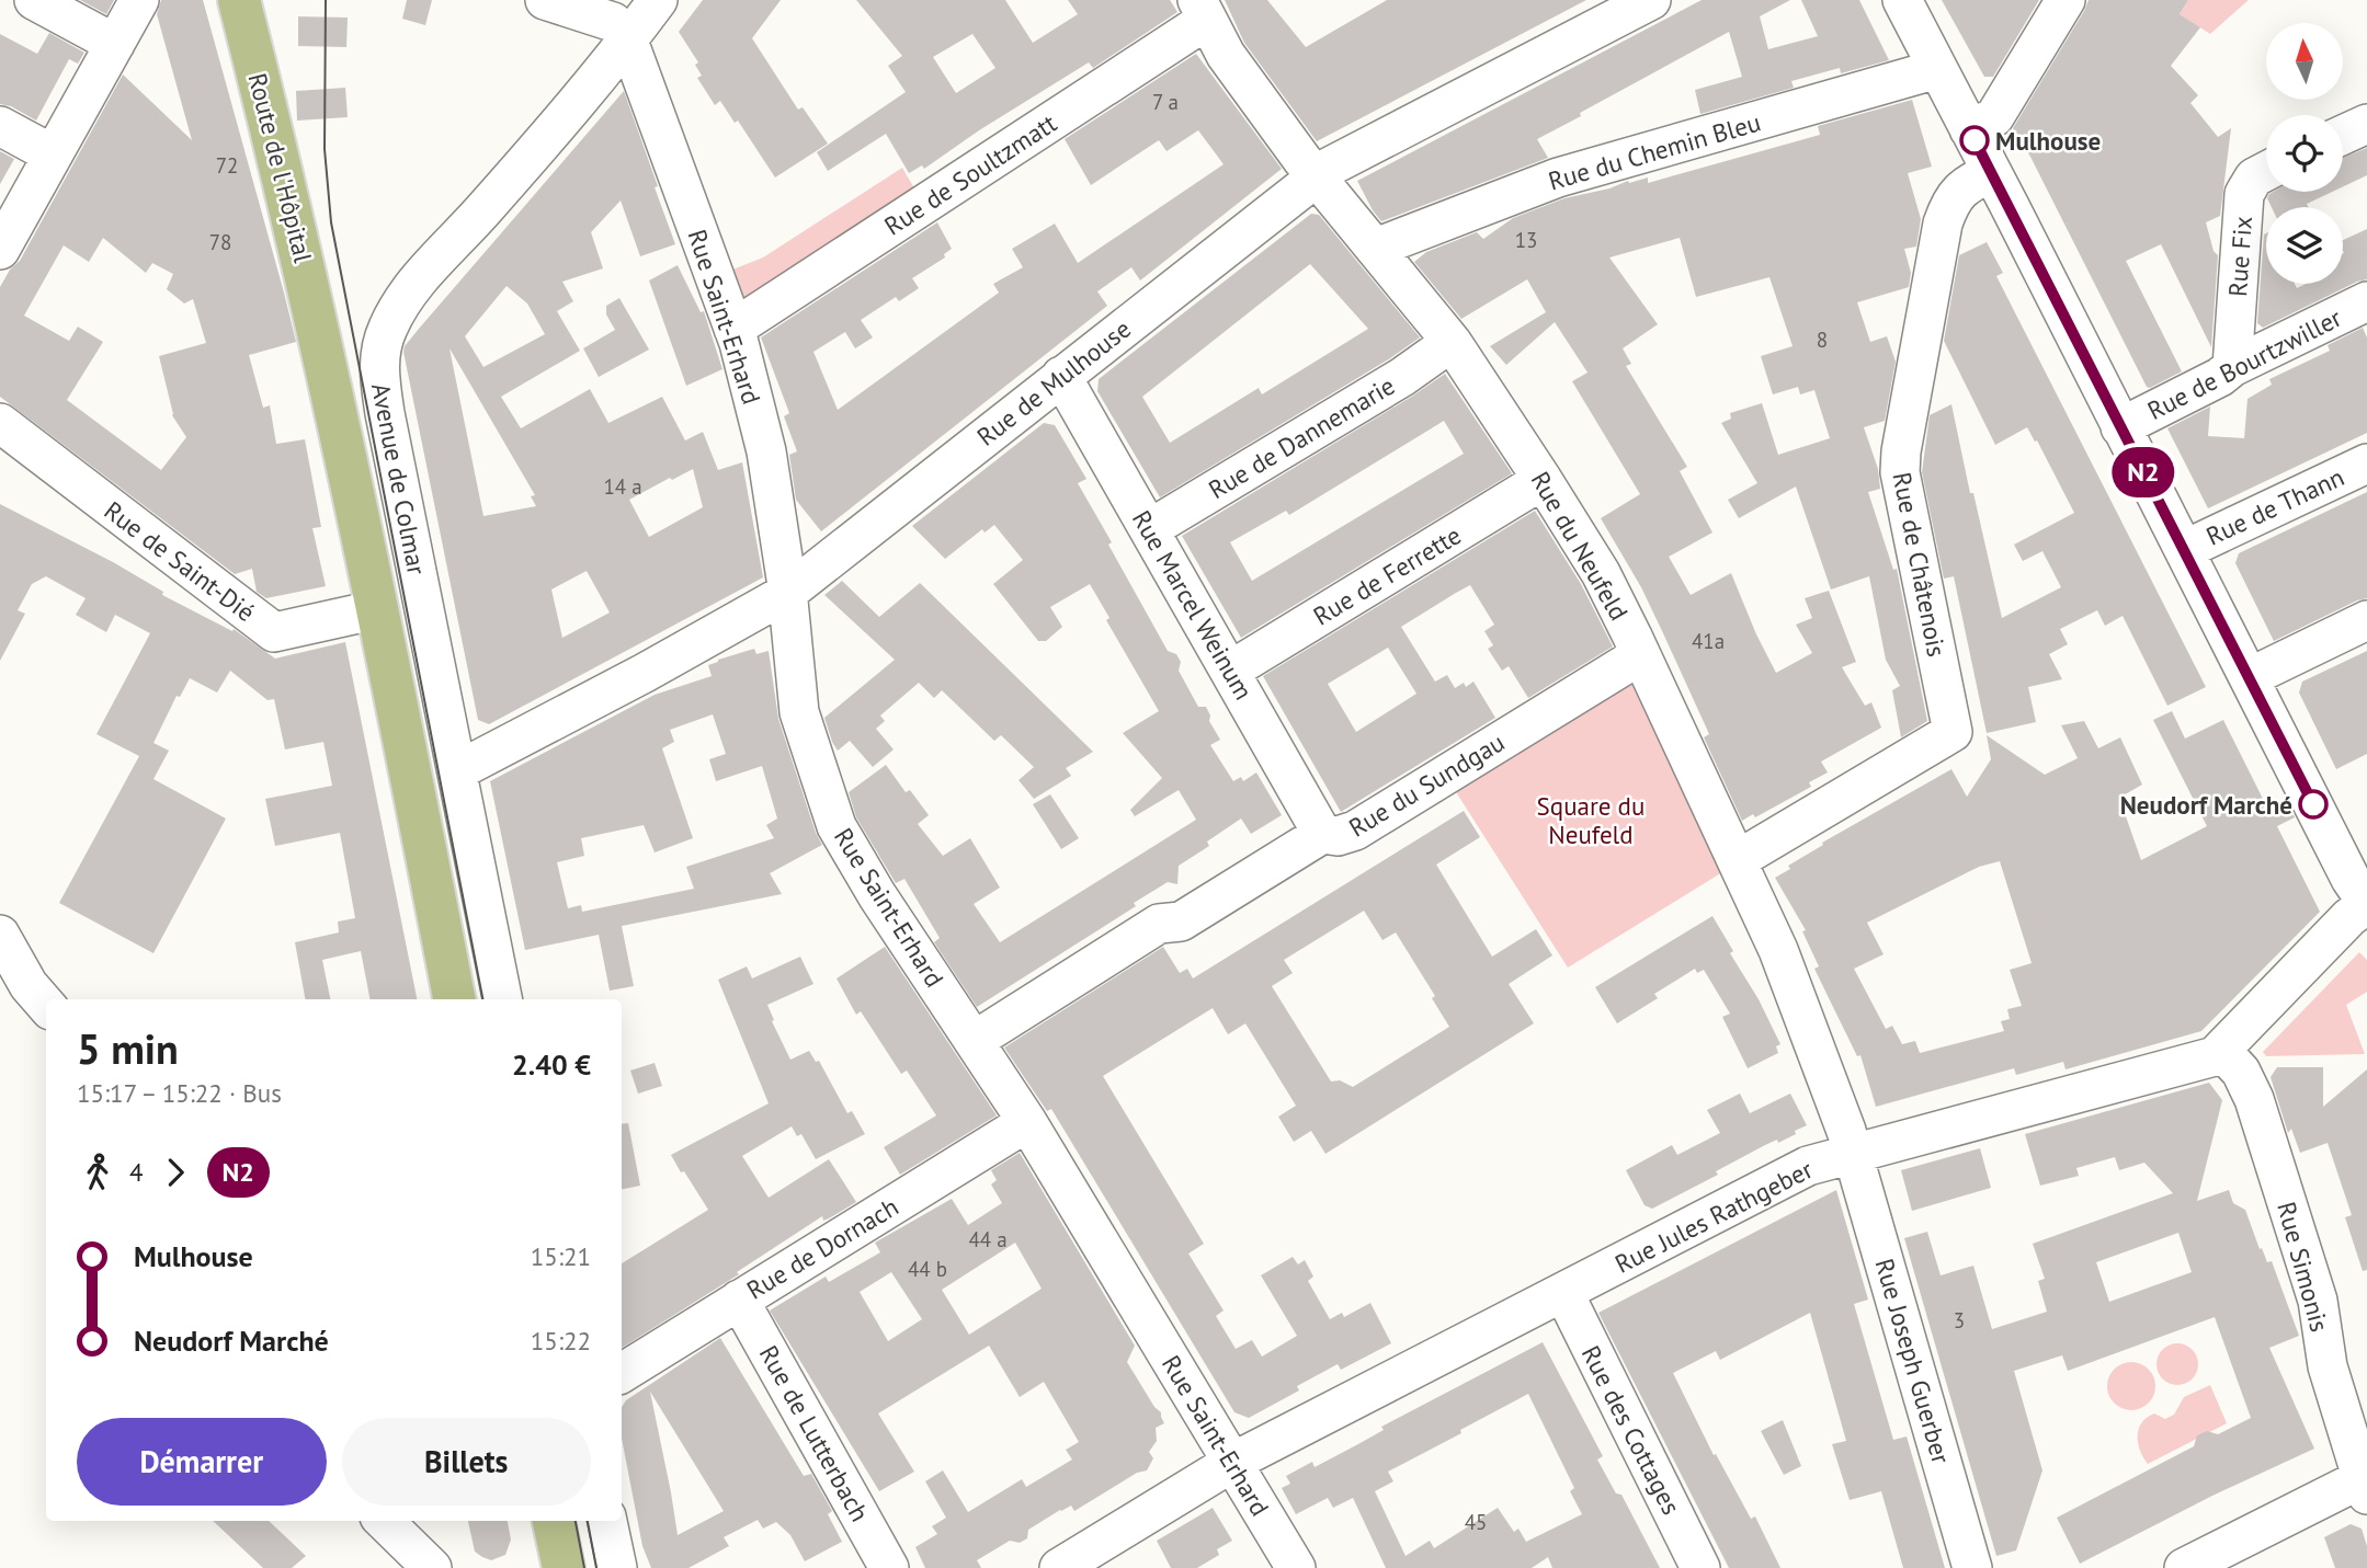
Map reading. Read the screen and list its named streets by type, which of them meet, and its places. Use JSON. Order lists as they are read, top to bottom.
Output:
{
  "streets": {
    "main road": ["Route de l'Hôpital", "Avenue de Colmar"],
    "street": [
      "Rue du Chemin Bleu",
      "Rue de Soultzmatt",
      "Rue Fix",
      "Rue Saint-Erhard",
      "Rue de Bourtzwiller",
      "Rue de Mulhouse",
      "Rue de Dannemarie",
      "Rue de Thann",
      "Rue du Neufeld",
      "Rue de Saint-Dié",
      "Rue de Châtenois",
      "Rue de Ferrette",
      "Rue Marcel Weinum",
      "Rue du Sundgau",
      "Rue Jules Rathgeber",
      "Rue de Dornach",
      "Rue Simonis",
      "Rue Joseph Guerber",
      "Rue des Cottages",
      "Rue de Lutterbach"
    ]
  },
  "crossings": [
    ["Rue du Chemin Bleu", "Rue du Neufeld"],
    ["Route de l'Hôpital", "Avenue de Colmar"],
    ["Rue de Soultzmatt", "Rue Saint-Erhard"],
    ["Rue de Soultzmatt", "Rue du Neufeld"],
    ["Rue Fix", "Rue de Bourtzwiller"],
    ["Rue Saint-Erhard", "Rue de Mulhouse"],
    ["Rue Saint-Erhard", "Avenue de Colmar"],
    ["Rue Saint-Erhard", "Rue du Sundgau"],
    ["Rue Saint-Erhard", "Rue Jules Rathgeber"],
    ["Rue Saint-Erhard", "Rue de Dornach"],
    ["Rue de Mulhouse", "Avenue de Colmar"],
    ["Rue de Mulhouse", "Rue du Neufeld"],
    ["Rue de Mulhouse", "Rue Marcel Weinum"],
    ["Rue de Dannemarie", "Rue du Neufeld"],
    ["Rue de Dannemarie", "Rue Marcel Weinum"],
    ["Avenue de Colmar", "Rue de Saint-Dié"],
    ["Rue du Neufeld", "Rue de Châtenois"],
    ["Rue du Neufeld", "Rue de Ferrette"],
    ["Rue du Neufeld", "Rue du Sundgau"],
    ["Rue du Neufeld", "Rue Jules Rathgeber"],
    ["Rue du Neufeld", "Rue Joseph Guerber"],
    ["Rue de Ferrette", "Rue Marcel Weinum"],
    ["Rue Marcel Weinum", "Rue du Sundgau"],
    ["Rue Jules Rathgeber", "Rue Simonis"],
    ["Rue Jules Rathgeber", "Rue Joseph Guerber"],
    ["Rue Jules Rathgeber", "Rue des Cottages"],
    ["Rue de Dornach", "Rue de Lutterbach"]
  ],
  "parks": ["Square du Neufeld"],
  "places": ["Mulhouse", "Neudorf Marché"],
  "lines": ["bus line N2"],
  "house_numbers": [
    "7 a",
    "72",
    "13",
    "78",
    "8",
    "14 a",
    "41a",
    "44 a",
    "44 b",
    "3",
    "45"
  ],
  "north": "top",
  "page": {
    "on_map": "N2",
    "heading": ["5 min", "15:17 – 15:22 · Bus", "2.40 €"],
    "legs": ["4", "N2"],
    "list": [
      {
        "name": "Mulhouse",
        "value": "15:21"
      },
      {
        "name": "Neudorf Marché",
        "value": "15:22"
      }
    ],
    "buttons": ["Démarrer", "Billets"]
  }
}
